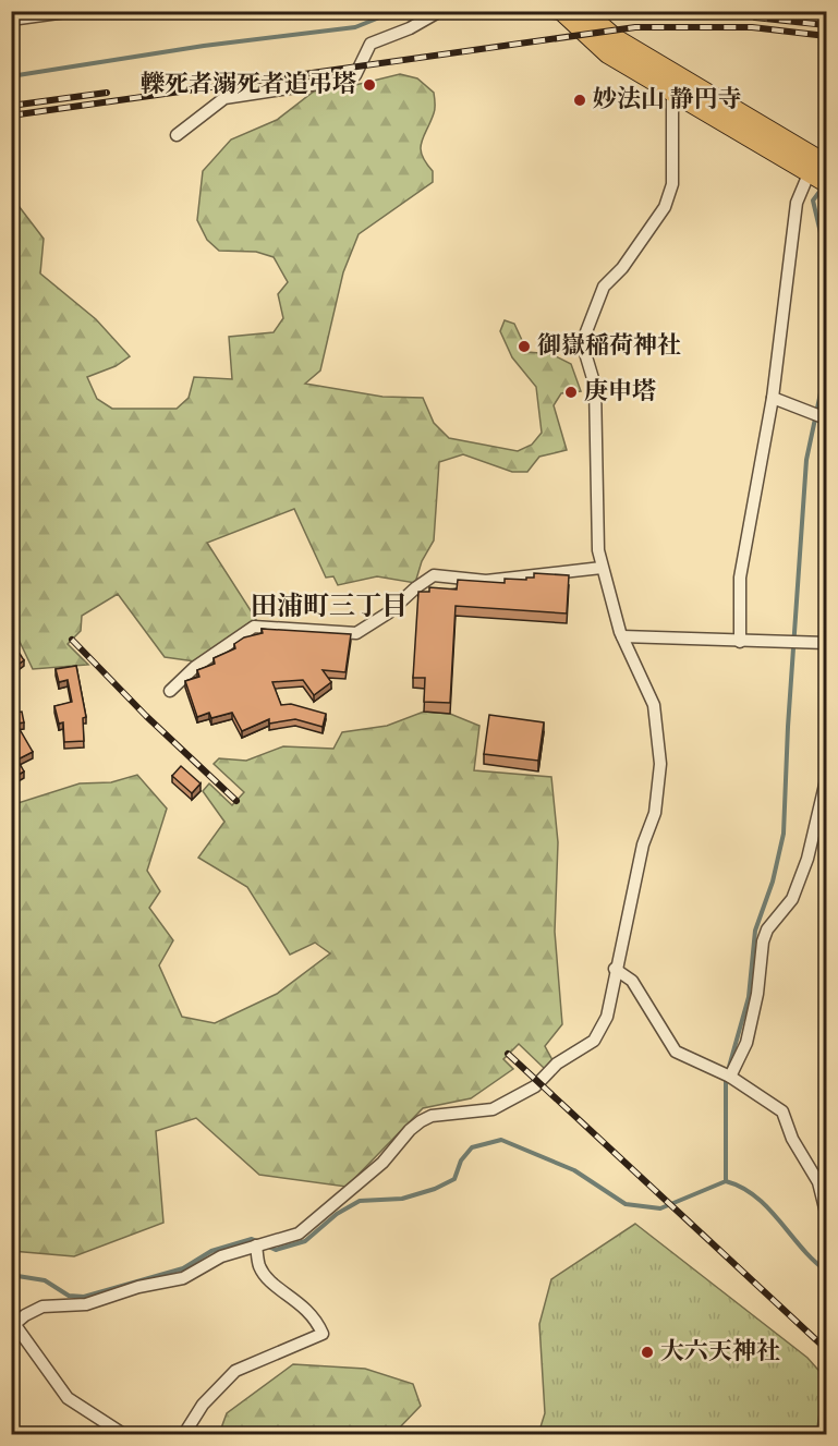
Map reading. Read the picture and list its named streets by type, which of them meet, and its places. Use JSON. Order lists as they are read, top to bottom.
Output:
{
  "districts": ["田浦町三丁目"],
  "places": [
    "轢死者溺死者追弔塔",
    "妙法山 静円寺",
    "御嶽稲荷神社",
    "庚申塔",
    "大六天神社"
  ]
}
